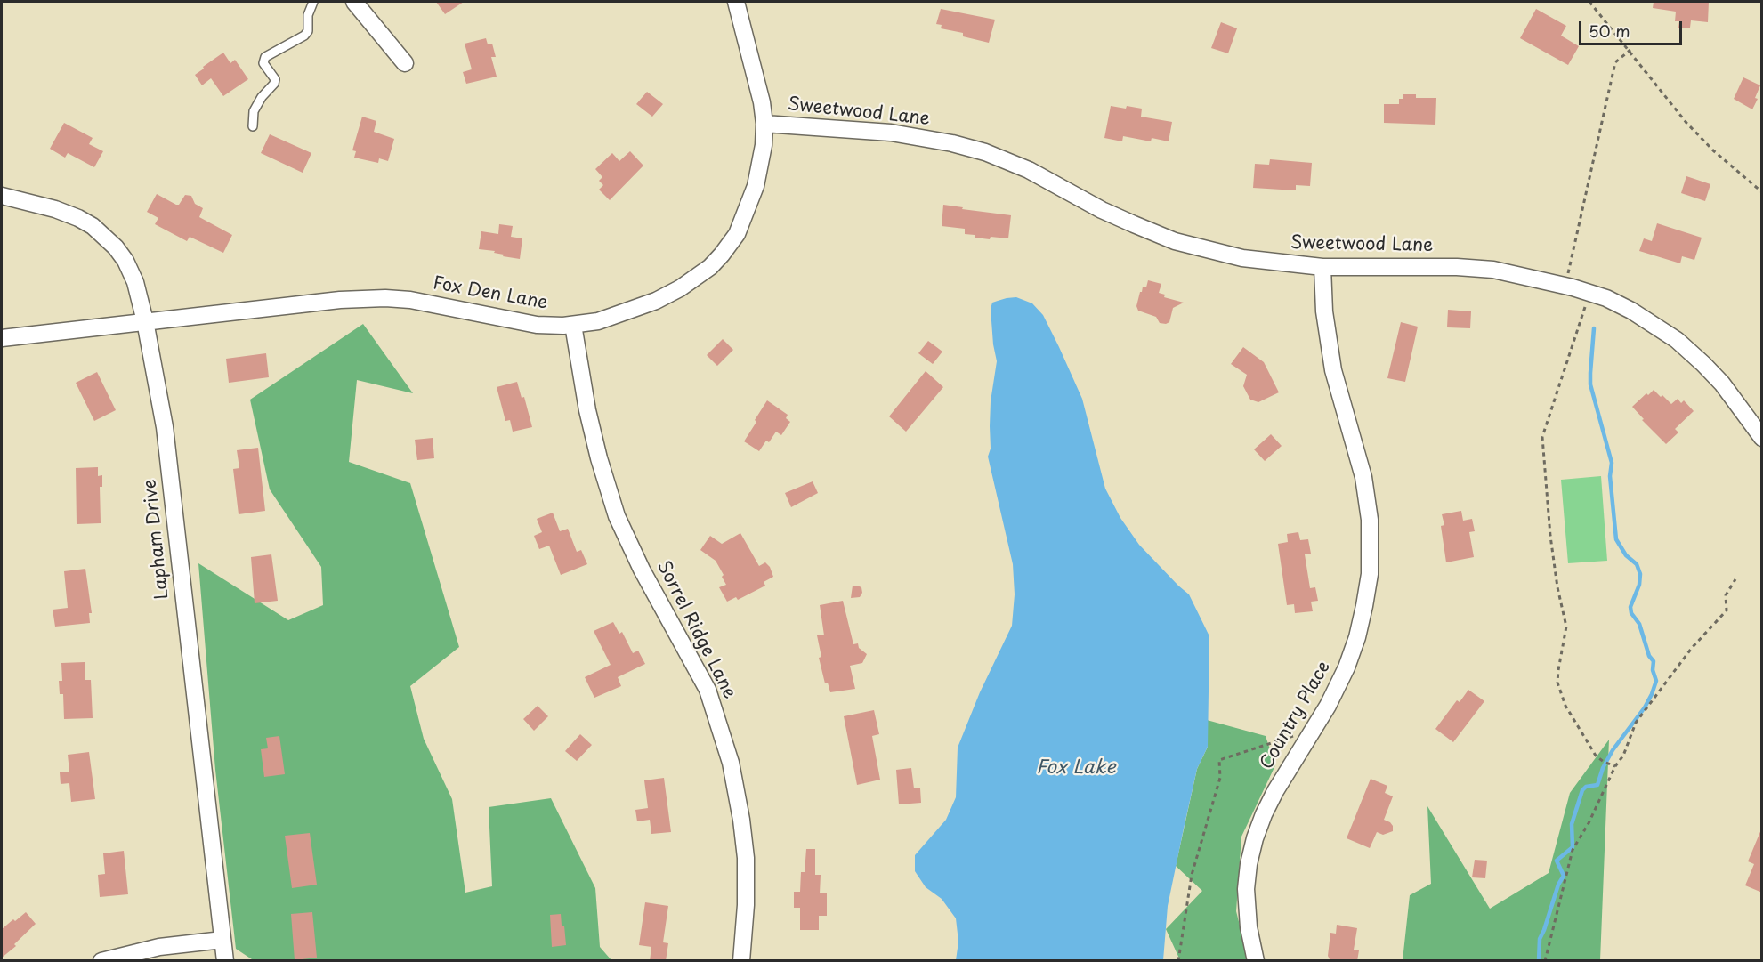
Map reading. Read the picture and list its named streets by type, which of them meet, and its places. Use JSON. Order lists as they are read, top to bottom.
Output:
{
  "streets": {
    "street": [
      "Sweetwood Lane",
      "Fox Den Lane",
      "Lapham Drive",
      "Sorrel Ridge Lane",
      "Country Place"
    ]
  },
  "crossings": [
    ["Sweetwood Lane", "Fox Den Lane"],
    ["Sweetwood Lane", "Country Place"],
    ["Fox Den Lane", "Lapham Drive"],
    ["Fox Den Lane", "Sorrel Ridge Lane"]
  ],
  "water": ["Fox Lake"],
  "scale_bar": "50 m"
}
